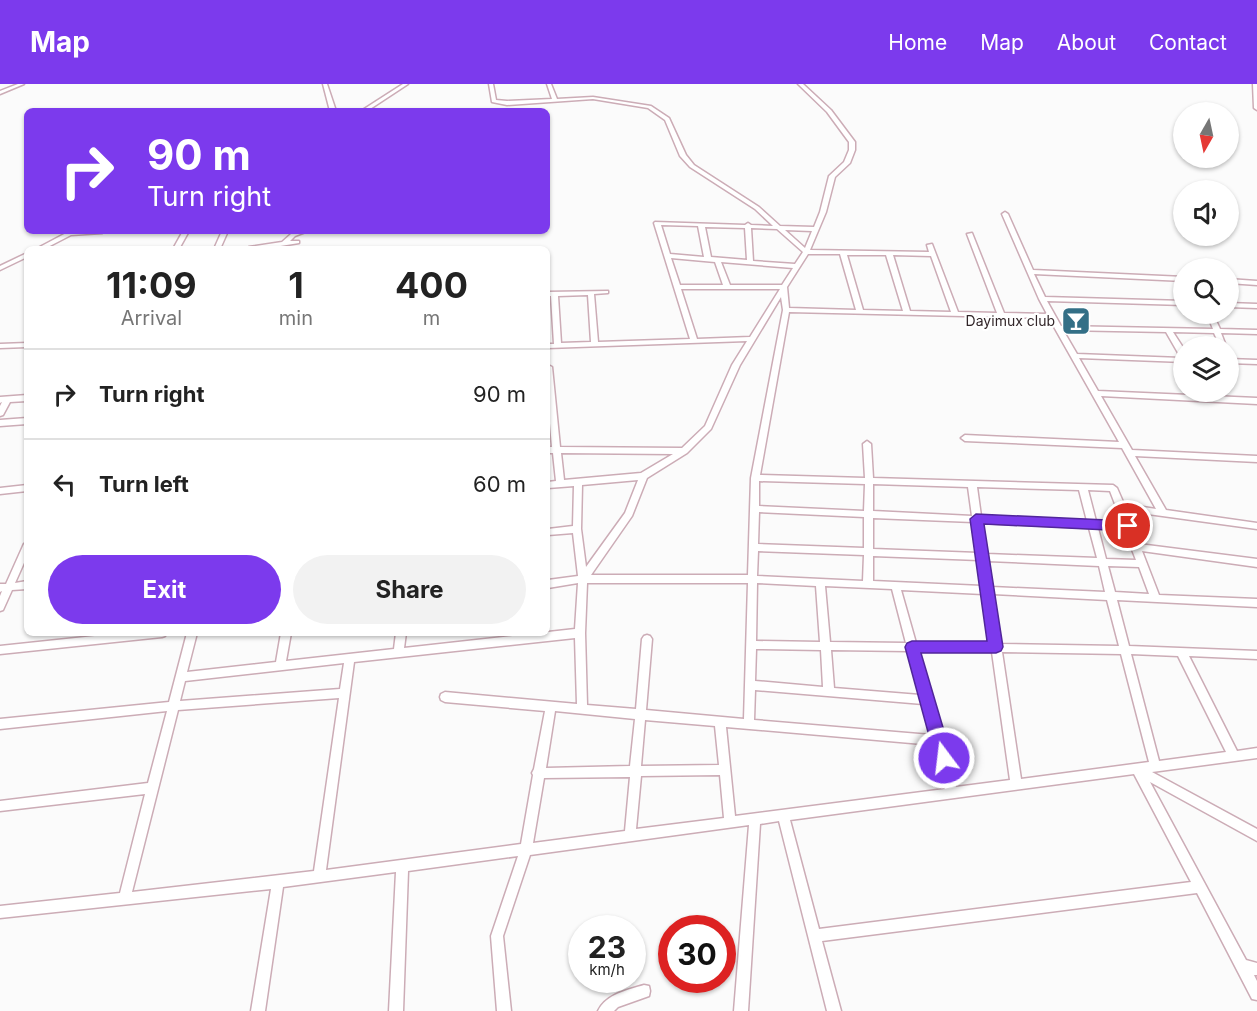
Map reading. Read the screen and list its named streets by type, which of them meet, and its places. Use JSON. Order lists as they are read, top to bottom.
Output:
{
  "places": {
    "bar": ["Dayimux club"]
  },
  "north": "bottom",
  "page": {
    "header": "Map",
    "nav": [
      "Home",
      "Map",
      "About",
      "Contact"
    ],
    "turn": ["90 m", "Turn right"],
    "eta": [
      "11:09",
      "Arrival",
      "1",
      "min",
      "400",
      "m"
    ],
    "list": [
      {
        "name": "Turn right",
        "value": "90 m"
      },
      {
        "name": "Turn left",
        "value": "60 m"
      }
    ],
    "buttons": ["Exit", "Share"],
    "speed": "23 km/h",
    "limit": "30"
  }
}
